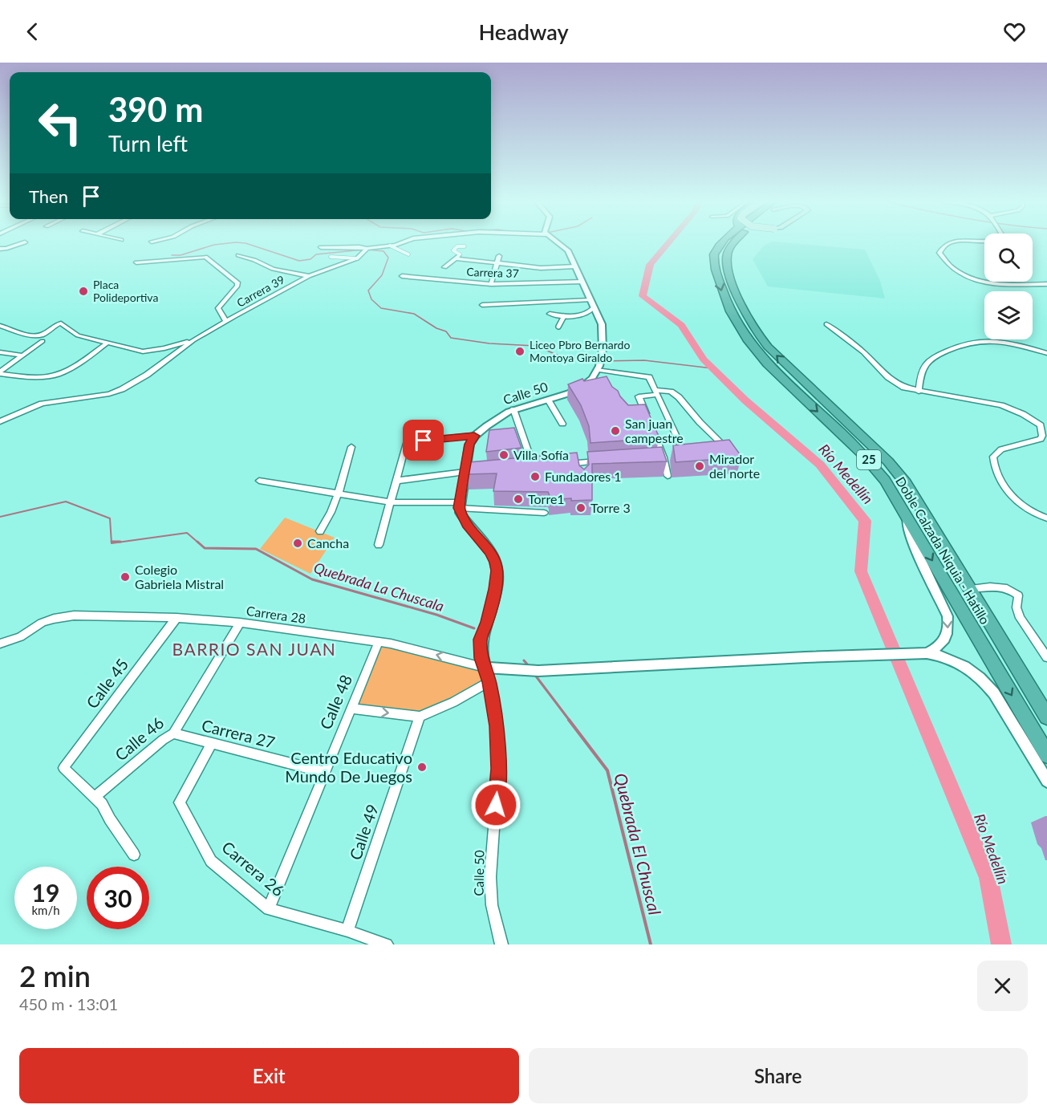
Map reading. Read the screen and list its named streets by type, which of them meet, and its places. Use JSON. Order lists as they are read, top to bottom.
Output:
{
  "streets": {
    "highway": ["25", "Doble Calzada Niquia - Hatillo"],
    "street": [
      "Carrera 37",
      "Carrera 39",
      "Calle 50",
      "Carrera 28",
      "Calle 45",
      "Calle 48",
      "Carrera 27",
      "Calle 46",
      "Calle 49",
      "Carrera 26"
    ]
  },
  "crossings": [
    ["Calle 50", "Carrera 28"],
    ["Carrera 28", "Calle 45"],
    ["Carrera 28", "Calle 48"],
    ["Carrera 28", "Calle 46"],
    ["Calle 45", "Calle 46"],
    ["Calle 48", "Carrera 27"],
    ["Calle 48", "Carrera 26"],
    ["Carrera 27", "Calle 46"],
    ["Carrera 27", "Carrera 26"],
    ["Calle 49", "Carrera 26"]
  ],
  "districts": ["BARRIO SAN JUAN"],
  "water": ["Río Medellín", "Quebrada La Chuscala", "Quebrada El Chuscal"],
  "places": [
    "Placa Polideportiva",
    "Liceo Pbro Bernardo Montoya Giraldo",
    "San juan campestre",
    "Villa Sofía",
    "Mirador del norte",
    "Fundadores 1",
    "Torre1",
    "Torre 3",
    "Cancha",
    "Colegio Gabriela Mistral",
    "Centro Educativo Mundo De Juegos"
  ],
  "page": {
    "header": "Headway",
    "turn": ["390 m", "Turn left"],
    "then": "Then",
    "speed": "19 km/h",
    "limit": "30",
    "heading": ["2 min", "450 m · 13:01"],
    "buttons": ["Exit", "Share"]
  }
}
